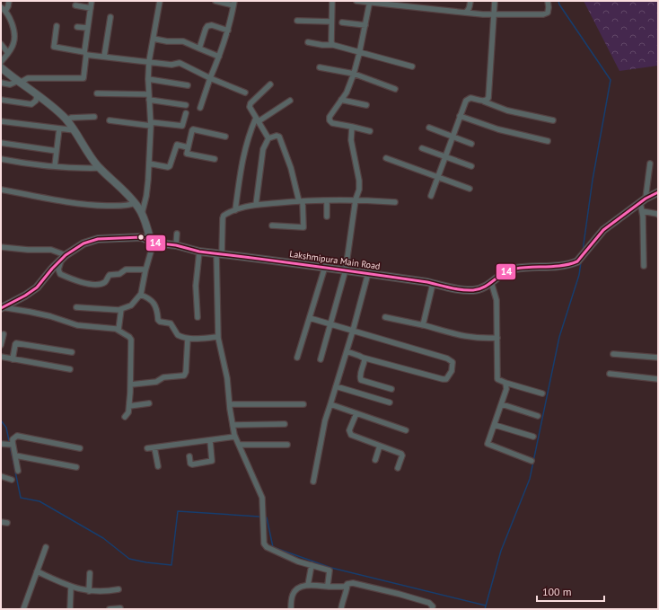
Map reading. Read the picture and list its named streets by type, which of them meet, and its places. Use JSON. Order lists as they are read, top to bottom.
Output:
{
  "streets": {
    "main road": ["Lakshmipura Main Road"]
  },
  "lines": ["transit line 14"],
  "scale_bar": "100 m"
}
